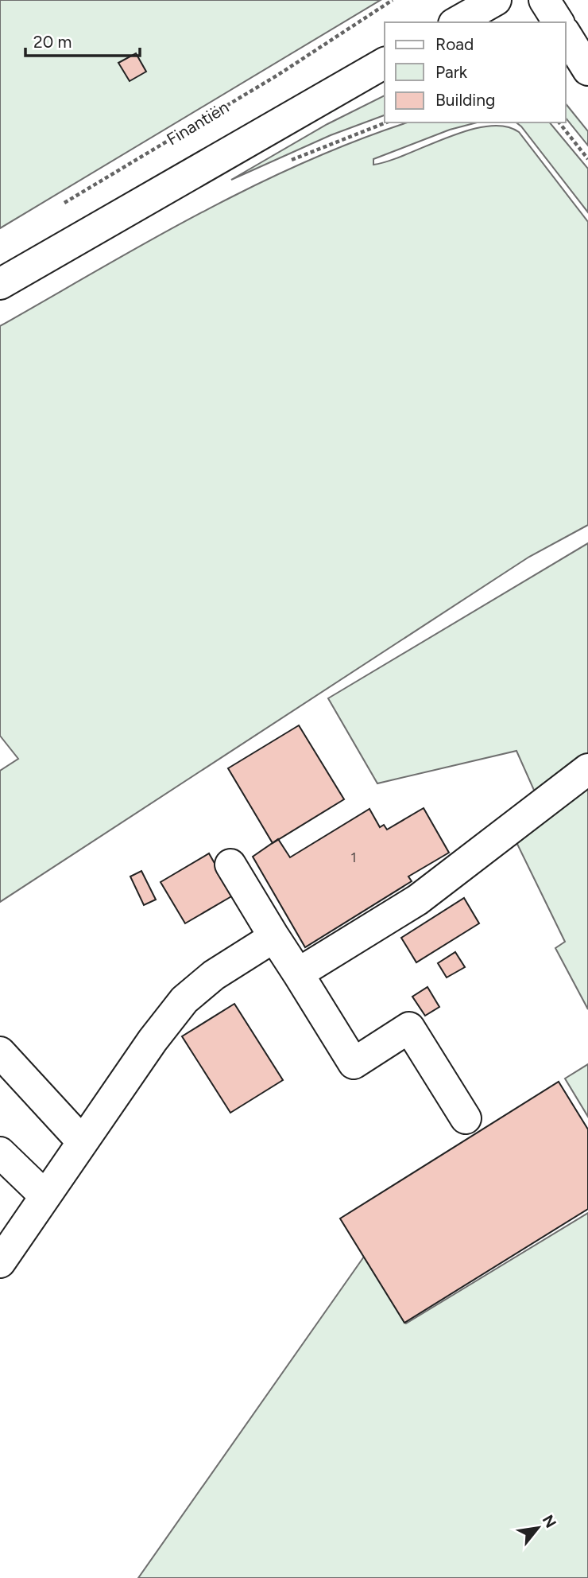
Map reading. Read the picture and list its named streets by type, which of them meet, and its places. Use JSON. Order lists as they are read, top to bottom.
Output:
{
  "streets": {
    "path": ["Finantiën"]
  },
  "house_numbers": ["1"],
  "legend": ["Road", "Park", "Building"],
  "scale_bar": "20 m",
  "north": "top right"
}
